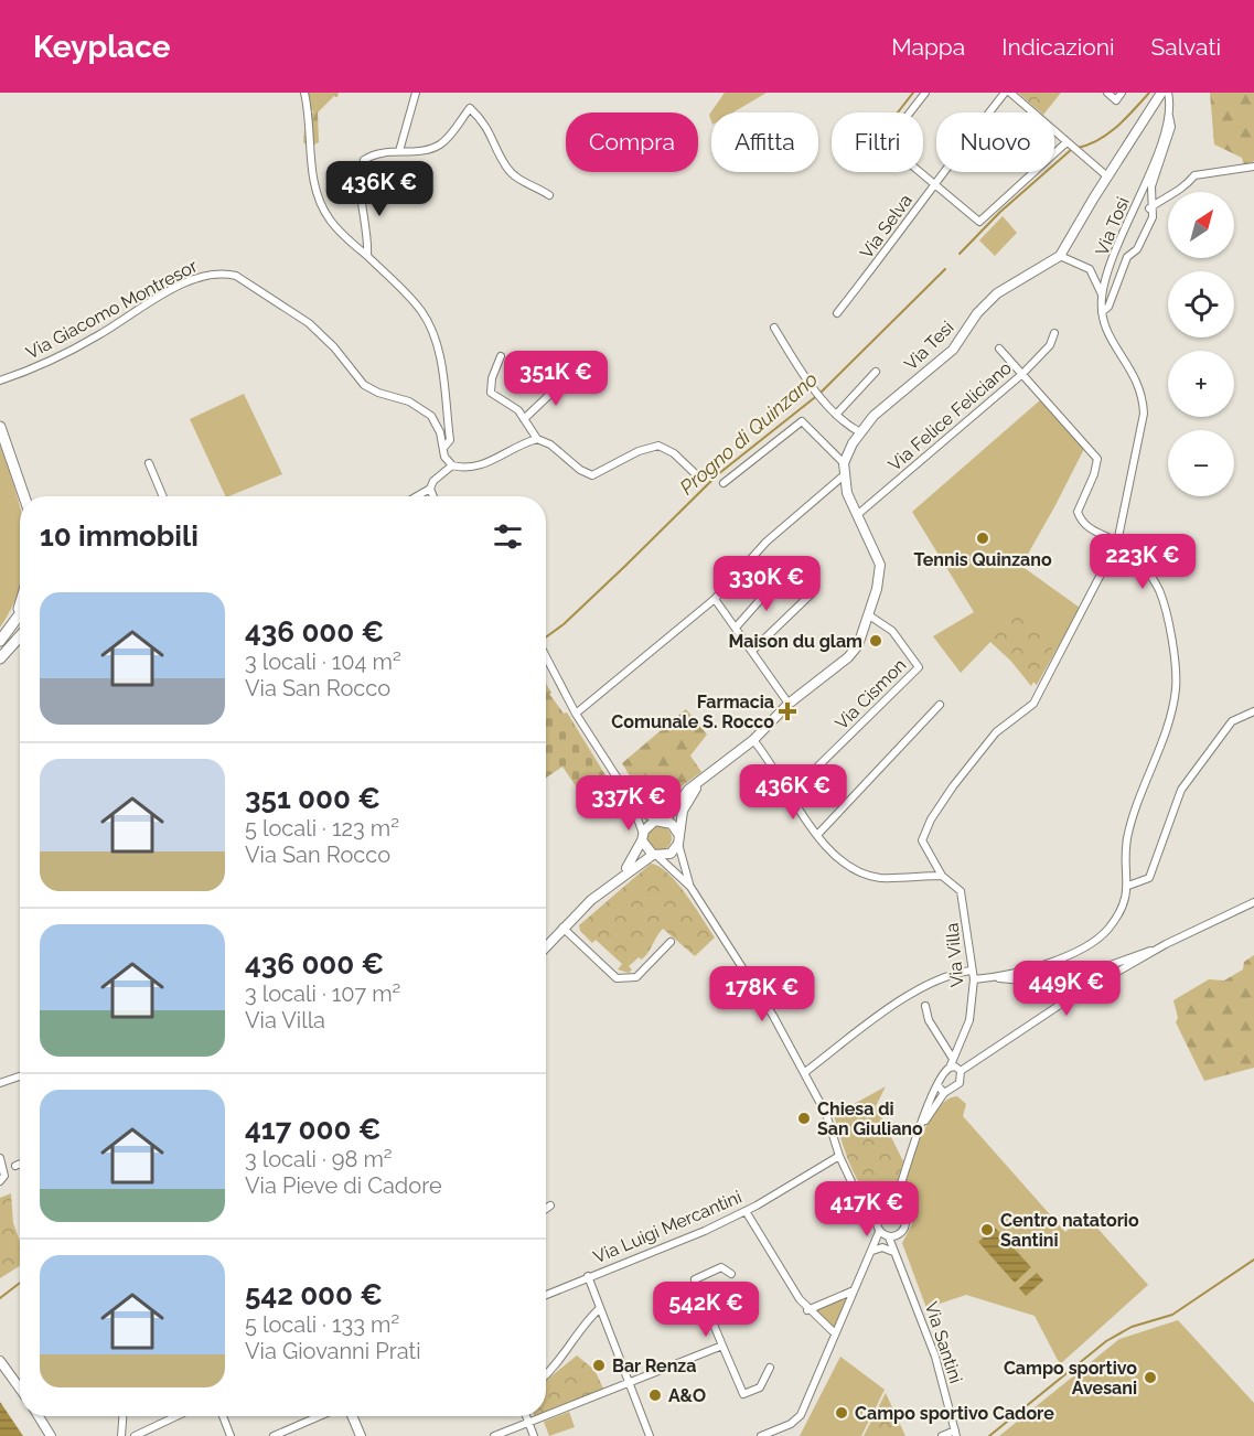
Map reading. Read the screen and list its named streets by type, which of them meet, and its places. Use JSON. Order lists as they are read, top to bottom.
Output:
{
  "streets": {
    "street": [
      "Via Selva",
      "Via Tosi",
      "Via Giacomo Montresor",
      "Via Tesi",
      "Via Felice Feliciano",
      "Via Cismon",
      "Via Villa",
      "Via Luigi Mercantini",
      "Via Santini"
    ]
  },
  "crossings": [
    ["Via Tosi", "Via Tesi"],
    ["Via Tesi", "Via Felice Feliciano"],
    ["Via Tesi", "Via Cismon"],
    ["Via Villa", "Via Santini"]
  ],
  "water": ["Progno di Quinzano"],
  "places": {
    "other": [
      "Tennis Quinzano",
      "Maison du glam",
      "Chiesa di San Giuliano",
      "Centro natatorio Santini",
      "Bar Renza",
      "Campo sportivo Avesani",
      "A&O",
      "Campo sportivo Cadore"
    ],
    "health": ["Farmacia Comunale S. Rocco"]
  },
  "north": "top right",
  "page": {
    "header": "Keyplace",
    "nav": ["Mappa", "Indicazioni", "Salvati"],
    "chip": [
      "Compra",
      "Affitta",
      "Filtri",
      "Nuovo"
    ],
    "price": [
      "436K €",
      "351K €",
      "223K €",
      "330K €",
      "436K €",
      "337K €",
      "449K €",
      "178K €",
      "417K €",
      "542K €"
    ],
    "map_buttons": ["+", "−"],
    "heading": "10 immobili",
    "list": [
      {
        "name": "436 000 €",
        "note": "3 locali · 104 m² · Via San Rocco"
      },
      {
        "name": "351 000 €",
        "note": "5 locali · 123 m² · Via San Rocco"
      },
      {
        "name": "436 000 €",
        "note": "3 locali · 107 m² · Via Villa"
      },
      {
        "name": "417 000 €",
        "note": "3 locali · 98 m² · Via Pieve di Cadore"
      },
      {
        "name": "542 000 €",
        "note": "5 locali · 133 m² · Via Giovanni Prati"
      }
    ]
  }
}
